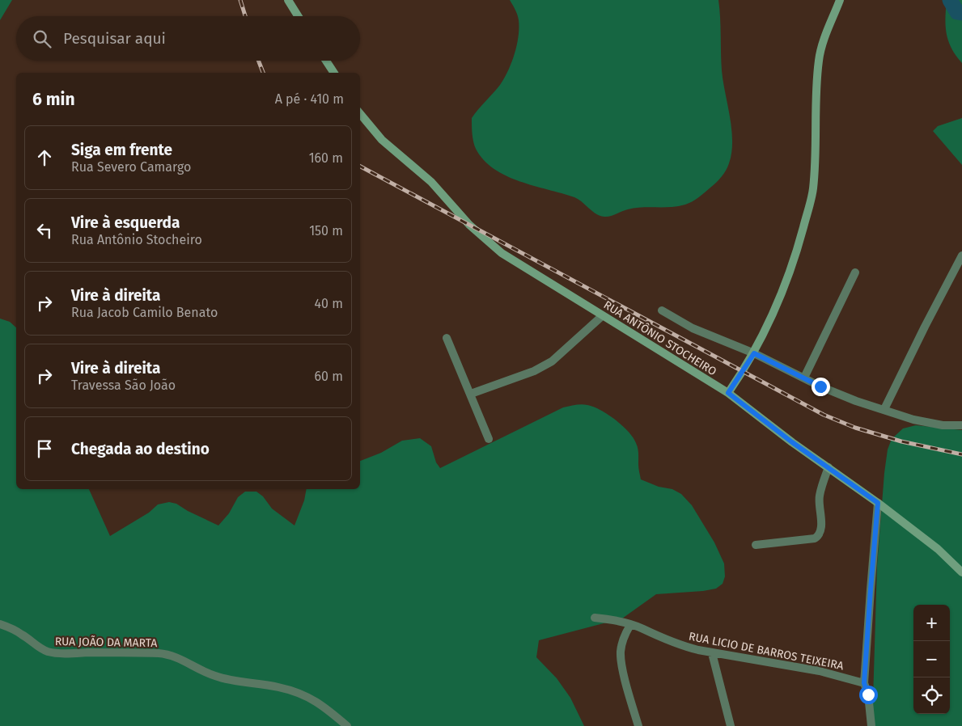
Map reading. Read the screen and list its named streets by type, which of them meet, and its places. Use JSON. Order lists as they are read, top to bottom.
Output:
{
  "streets": {
    "street": ["RUA ANTÔNIO STOCHEIRO", "RUA JOÃO DA MARTA", "RUA LICIO DE BARROS TEIXEIRA"]
  },
  "page": {
    "search": "Pesquisar aqui",
    "heading": ["6 min", "A pé · 410 m"],
    "list": [
      ["Siga em frente", "Rua Severo Camargo", "160 m"],
      ["Vire à esquerda", "Rua Antônio Stocheiro", "150 m"],
      ["Vire à direita", "Rua Jacob Camilo Benato", "40 m"],
      ["Vire à direita", "Travessa São João", "60 m"],
      "Chegada ao destino"
    ],
    "map_buttons": ["+", "−"]
  }
}
